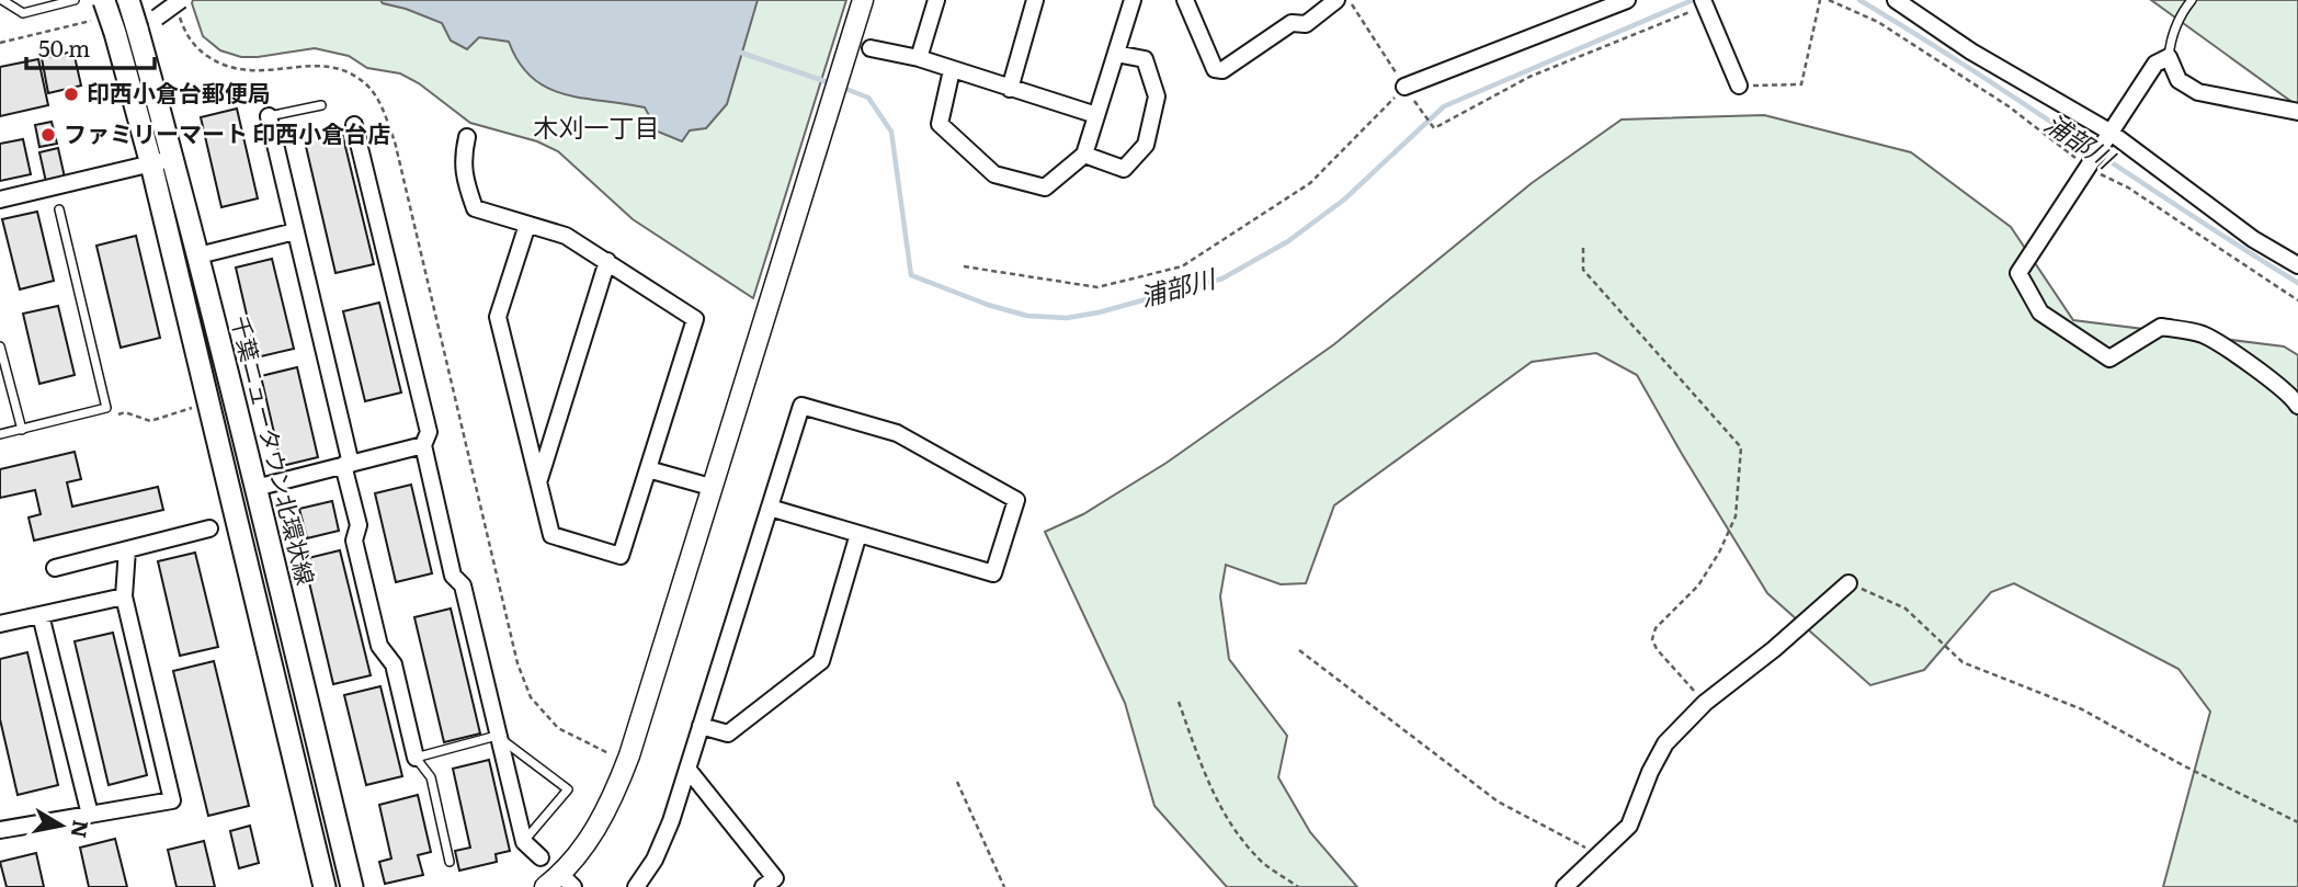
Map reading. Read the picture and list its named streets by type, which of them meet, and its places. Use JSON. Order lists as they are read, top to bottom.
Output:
{
  "streets": {
    "main road": ["千葉ニュータウン北環状線"]
  },
  "districts": ["木刈一丁目"],
  "water": ["浦部川"],
  "places": ["印西小倉台郵便局", "ファミリーマート 印西小倉台店"],
  "scale_bar": "50 m",
  "north": "right"
}
